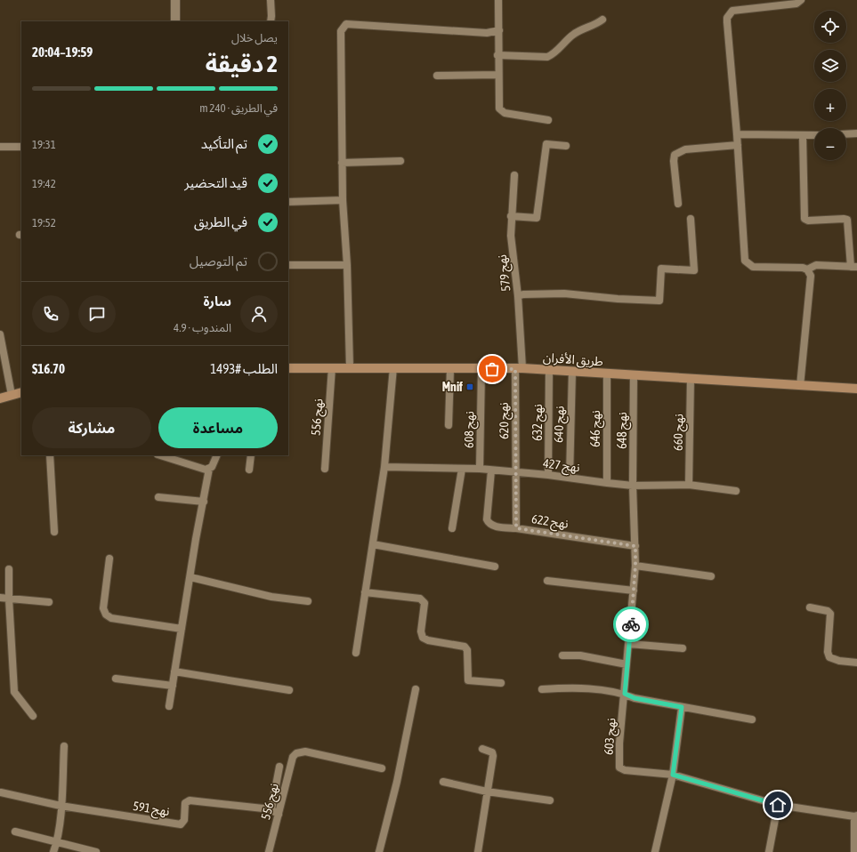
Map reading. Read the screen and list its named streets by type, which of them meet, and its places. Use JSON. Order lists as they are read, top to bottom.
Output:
{
  "streets": {
    "main road": ["طريق الأفران"],
    "street": [
      "نهج 579",
      "نهج 556",
      "نهج 620",
      "نهج 632",
      "نهج 640",
      "نهج 646",
      "نهج 608",
      "نهج 648",
      "نهج 660",
      "نهج 427",
      "نهج 622",
      "نهج 603",
      "نهج 591"
    ]
  },
  "crossings": [
    ["نهج 579", "طريق الأفران"],
    ["نهج 579", "نهج 620"],
    ["طريق الأفران", "نهج 556"],
    ["طريق الأفران", "نهج 620"],
    ["طريق الأفران", "نهج 632"],
    ["طريق الأفران", "نهج 640"],
    ["طريق الأفران", "نهج 646"],
    ["طريق الأفران", "نهج 608"],
    ["طريق الأفران", "نهج 648"],
    ["طريق الأفران", "نهج 660"],
    ["نهج 620", "نهج 427"],
    ["نهج 620", "نهج 622"],
    ["نهج 632", "نهج 427"],
    ["نهج 640", "نهج 427"],
    ["نهج 646", "نهج 427"],
    ["نهج 608", "نهج 427"],
    ["نهج 648", "نهج 427"],
    ["نهج 648", "نهج 603"],
    ["نهج 660", "نهج 427"],
    ["نهج 427", "نهج 622"],
    ["نهج 427", "نهج 603"],
    ["نهج 622", "نهج 603"]
  ],
  "places": {
    "transit": ["Mnif"]
  },
  "page": {
    "map_buttons": ["+", "−"],
    "heading": ["2 دقيقة", "يصل خلال", "19:59–20:04"],
    "panel": [
      "سارة",
      "المندوب · 4.9",
      "الطلب #1493",
      "$16.70"
    ],
    "bar": "في الطريق · 240 m",
    "list": [
      ["تم التأكيد", "19:31"],
      ["قيد التحضير", "19:42"],
      ["في الطريق", "19:52"],
      "تم التوصيل"
    ],
    "buttons": ["مساعدة", "مشاركة"]
  }
}
